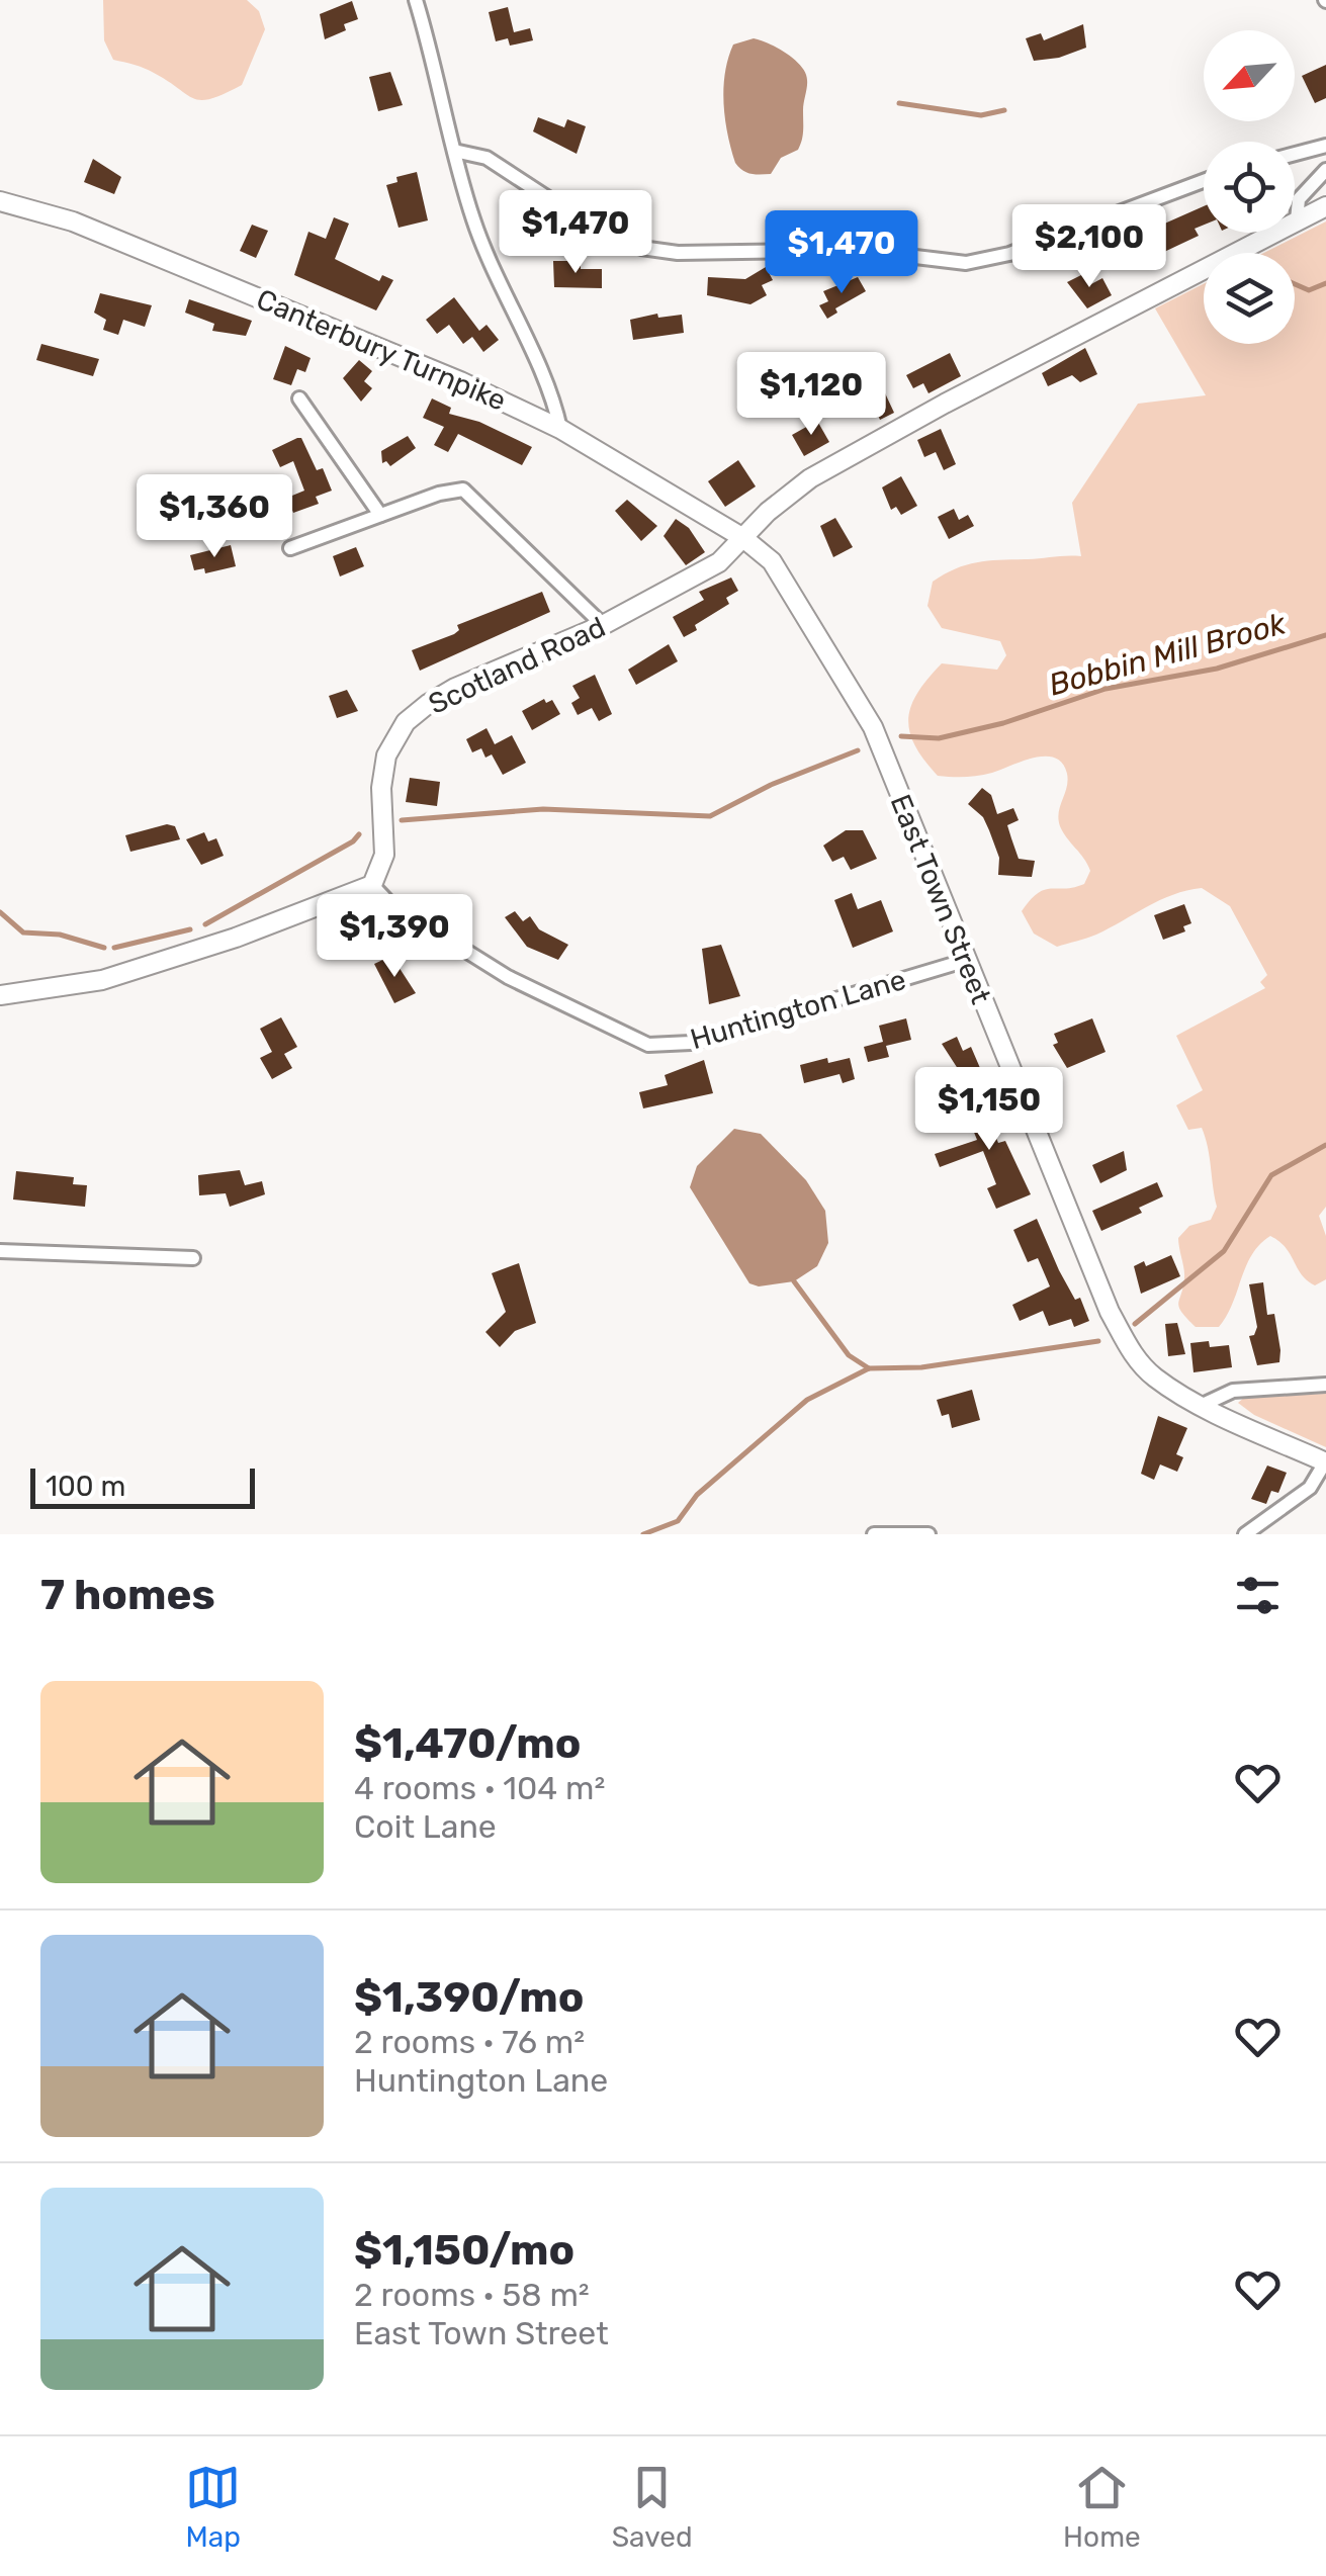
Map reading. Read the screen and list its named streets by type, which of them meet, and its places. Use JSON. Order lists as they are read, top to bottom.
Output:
{
  "streets": {
    "street": [
      "Canterbury Turnpike",
      "Scotland Road",
      "East Town Street",
      "Huntington Lane"
    ]
  },
  "crossings": [
    ["Canterbury Turnpike", "Scotland Road"],
    ["Canterbury Turnpike", "East Town Street"],
    ["Scotland Road", "East Town Street"],
    ["Scotland Road", "Huntington Lane"],
    ["East Town Street", "Huntington Lane"]
  ],
  "water": ["Bobbin Mill Brook"],
  "scale_bar": "100 m",
  "north": "bottom left",
  "page": {
    "price": [
      "$1,470",
      "$2,100",
      "$1,470",
      "$1,120",
      "$1,360",
      "$1,390",
      "$1,150"
    ],
    "scale": "100 m",
    "heading": "7 homes",
    "list": [
      {
        "name": "$1,470/mo",
        "note": "4 rooms · 104 m² · Coit Lane"
      },
      {
        "name": "$1,390/mo",
        "note": "2 rooms · 76 m² · Huntington Lane"
      },
      {
        "name": "$1,150/mo",
        "note": "2 rooms · 58 m² · East Town Street"
      }
    ],
    "tabs": ["Map", "Saved", "Home"]
  }
}
